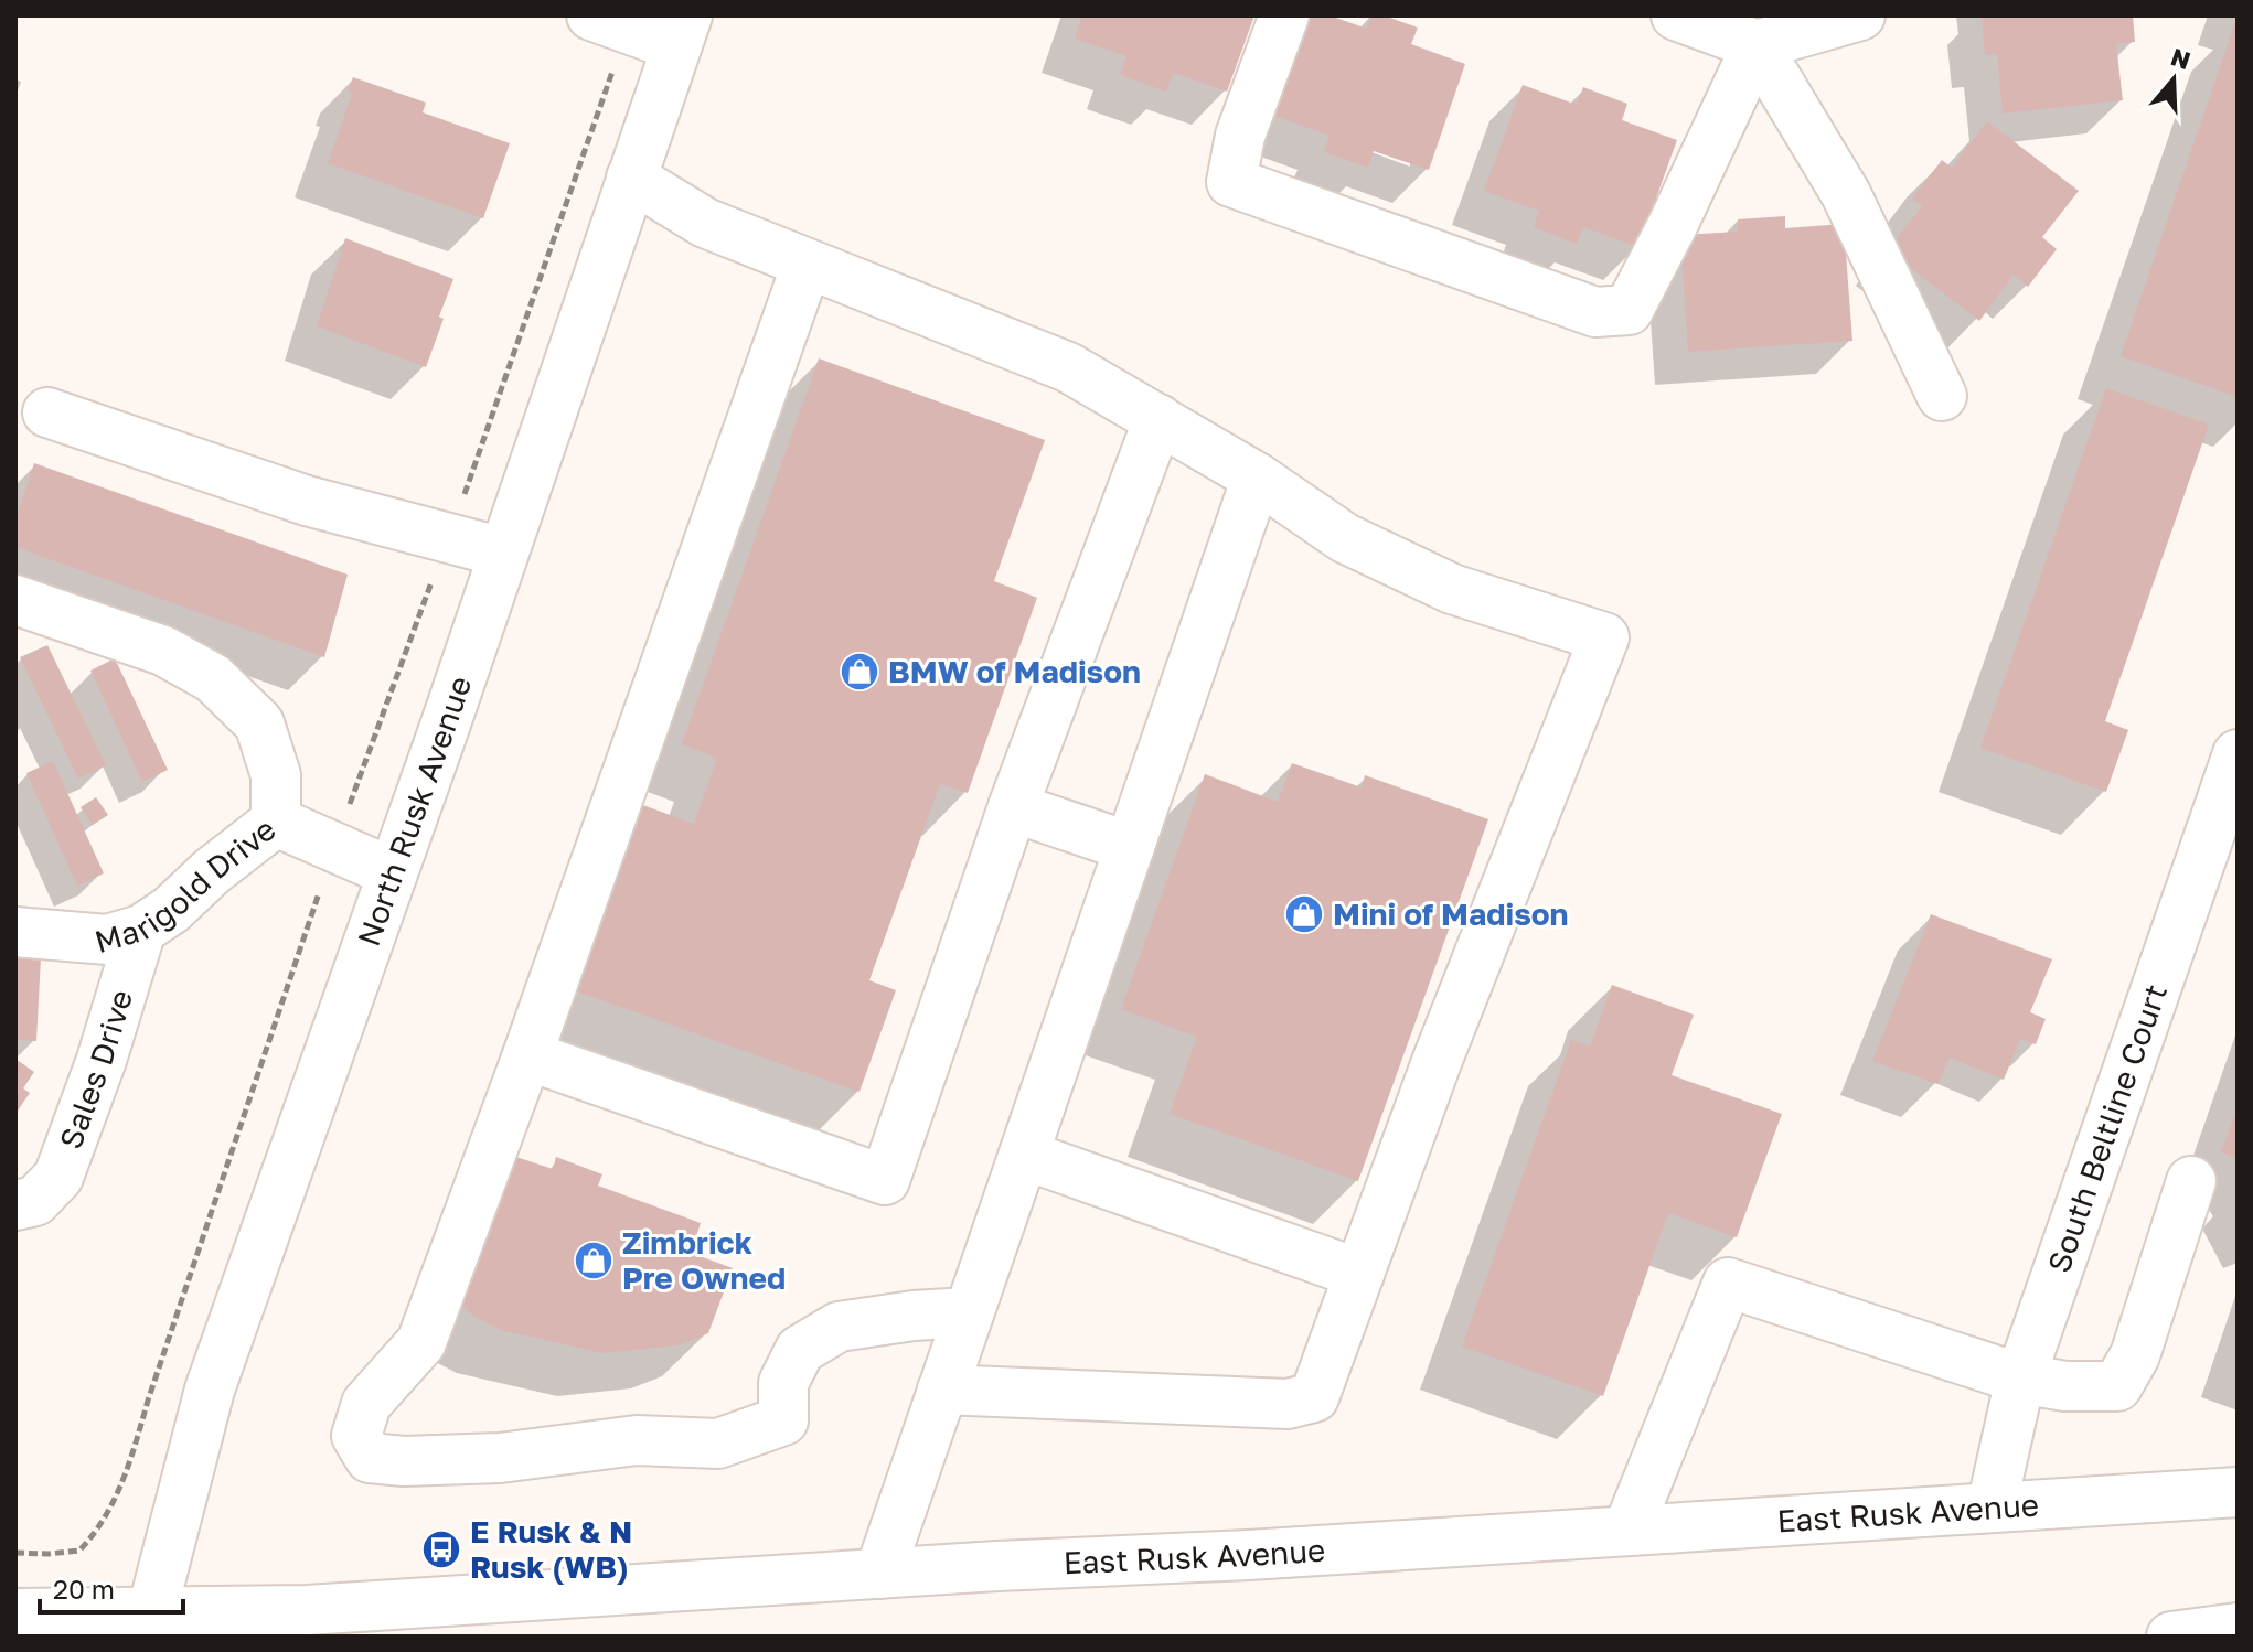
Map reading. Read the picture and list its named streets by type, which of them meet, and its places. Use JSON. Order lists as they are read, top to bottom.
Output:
{
  "streets": {
    "main road": [
      "North Rusk Avenue",
      "Marigold Drive",
      "Sales Drive",
      "South Beltline Court",
      "East Rusk Avenue"
    ]
  },
  "crossings": [
    ["North Rusk Avenue", "Marigold Drive"],
    ["North Rusk Avenue", "East Rusk Avenue"],
    ["Marigold Drive", "Sales Drive"],
    ["South Beltline Court", "East Rusk Avenue"]
  ],
  "places": {
    "shop": ["BMW of Madison", "Mini of Madison", "Zimbrick Pre Owned"],
    "bus stop": ["E Rusk & N Rusk (WB)"]
  },
  "scale_bar": "20 m",
  "north": "top"
}
